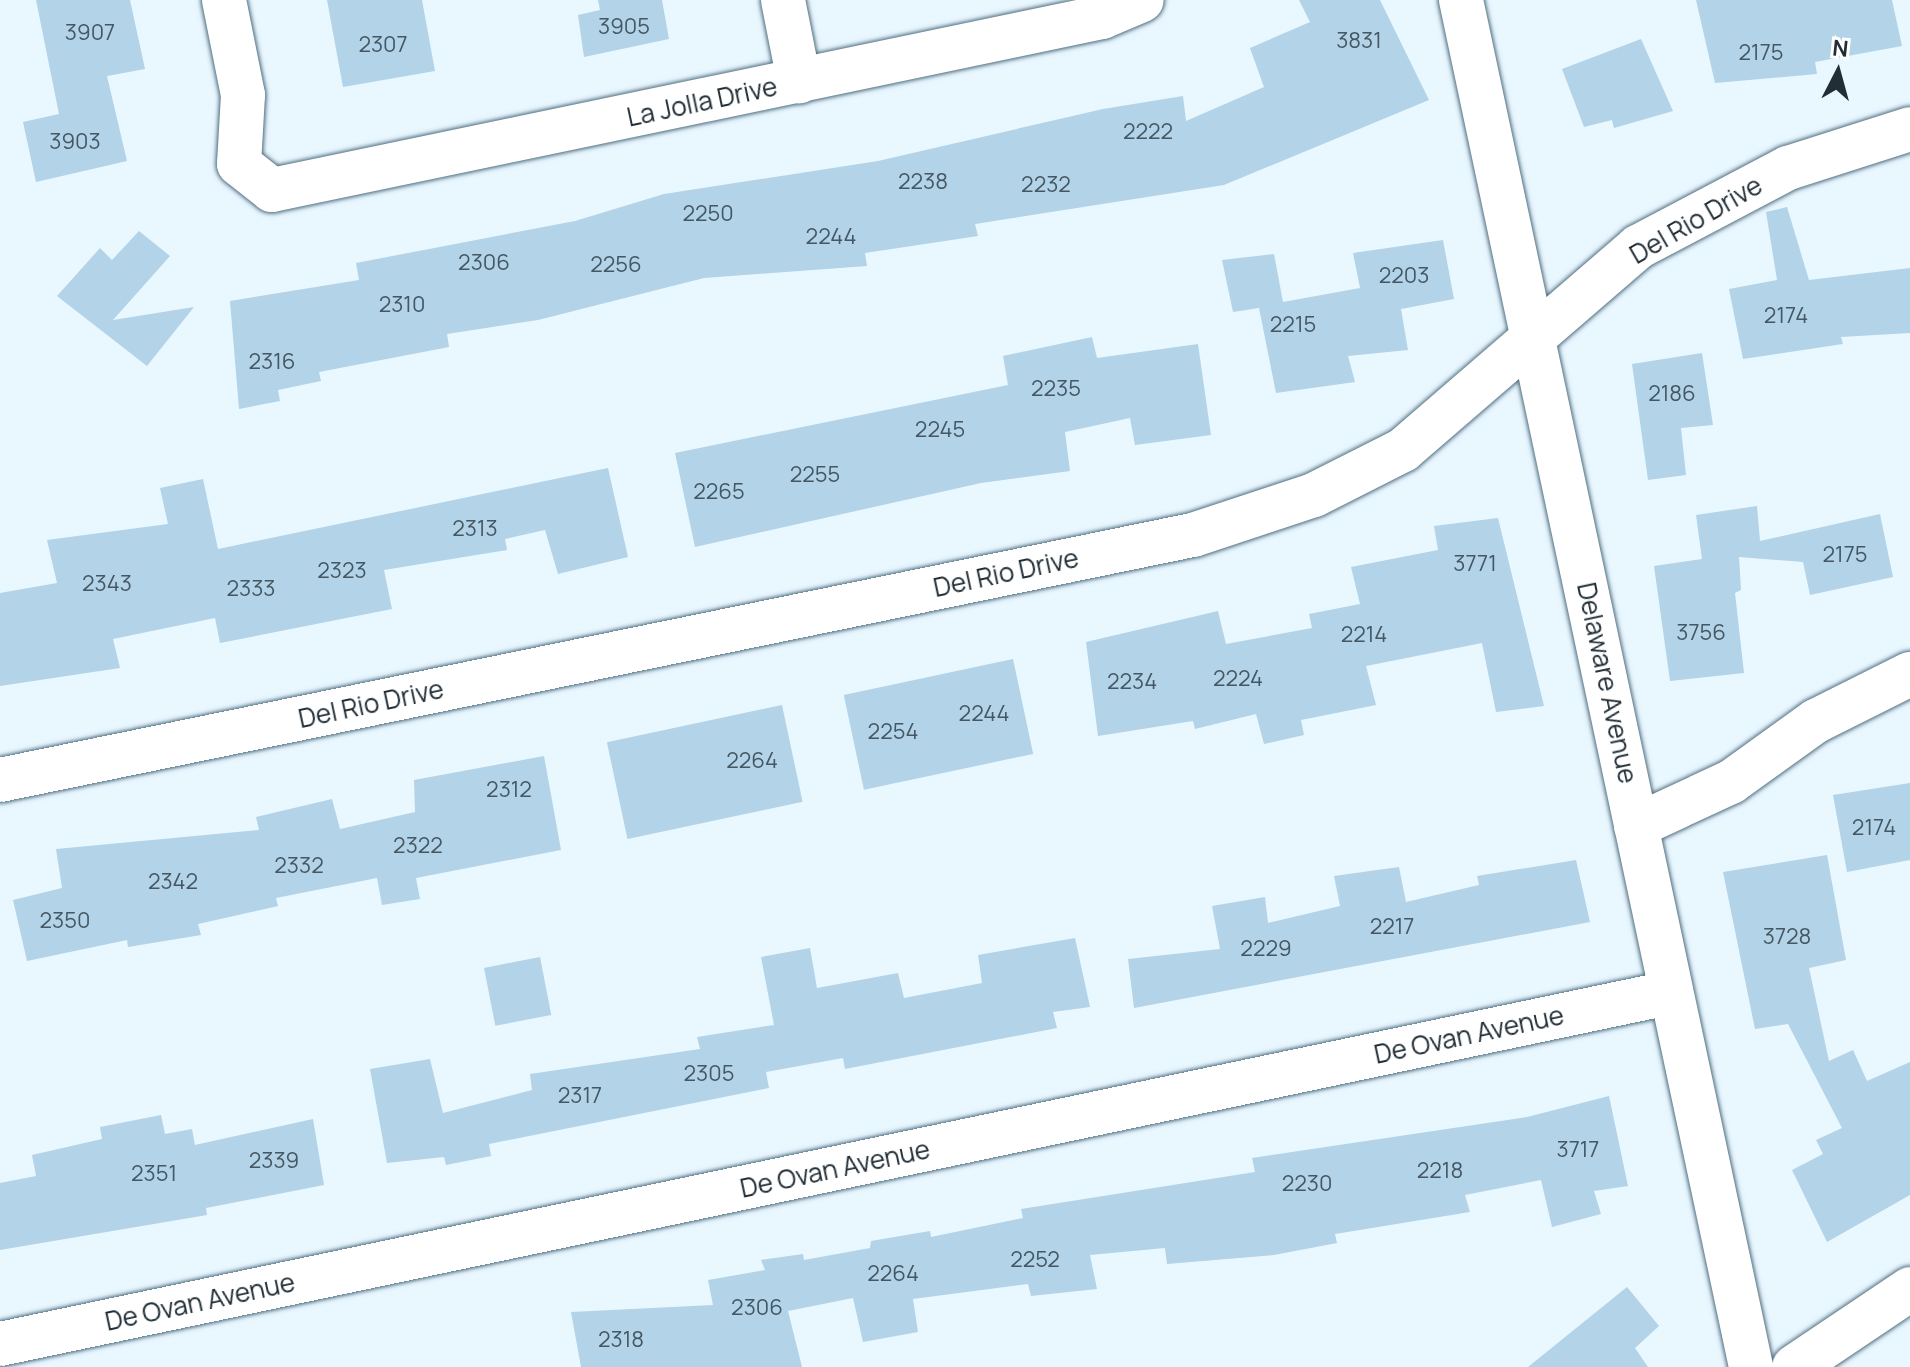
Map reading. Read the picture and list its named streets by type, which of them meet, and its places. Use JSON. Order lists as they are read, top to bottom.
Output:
{
  "streets": {
    "street": [
      "La Jolla Drive",
      "Del Rio Drive",
      "Delaware Avenue",
      "De Ovan Avenue"
    ]
  },
  "crossings": [
    ["Del Rio Drive", "Delaware Avenue"],
    ["Delaware Avenue", "De Ovan Avenue"]
  ],
  "house_numbers": [
    "3905",
    "3907",
    "3831",
    "2307",
    "2175",
    "2222",
    "3903",
    "2238",
    "2232",
    "2250",
    "2244",
    "2306",
    "2256",
    "2203",
    "2310",
    "2174",
    "2215",
    "2316",
    "2235",
    "2186",
    "2245",
    "2255",
    "2265",
    "2313",
    "2175",
    "3771",
    "2323",
    "2343",
    "2333",
    "3756",
    "2214",
    "2224",
    "2234",
    "2244",
    "2254",
    "2264",
    "2312",
    "2174",
    "2322",
    "2332",
    "2342",
    "2350",
    "2217",
    "3728",
    "2229",
    "2305",
    "2317",
    "3717",
    "2339",
    "2218",
    "2351",
    "2230",
    "2252",
    "2264",
    "2306",
    "2318"
  ],
  "north": "top"
}
